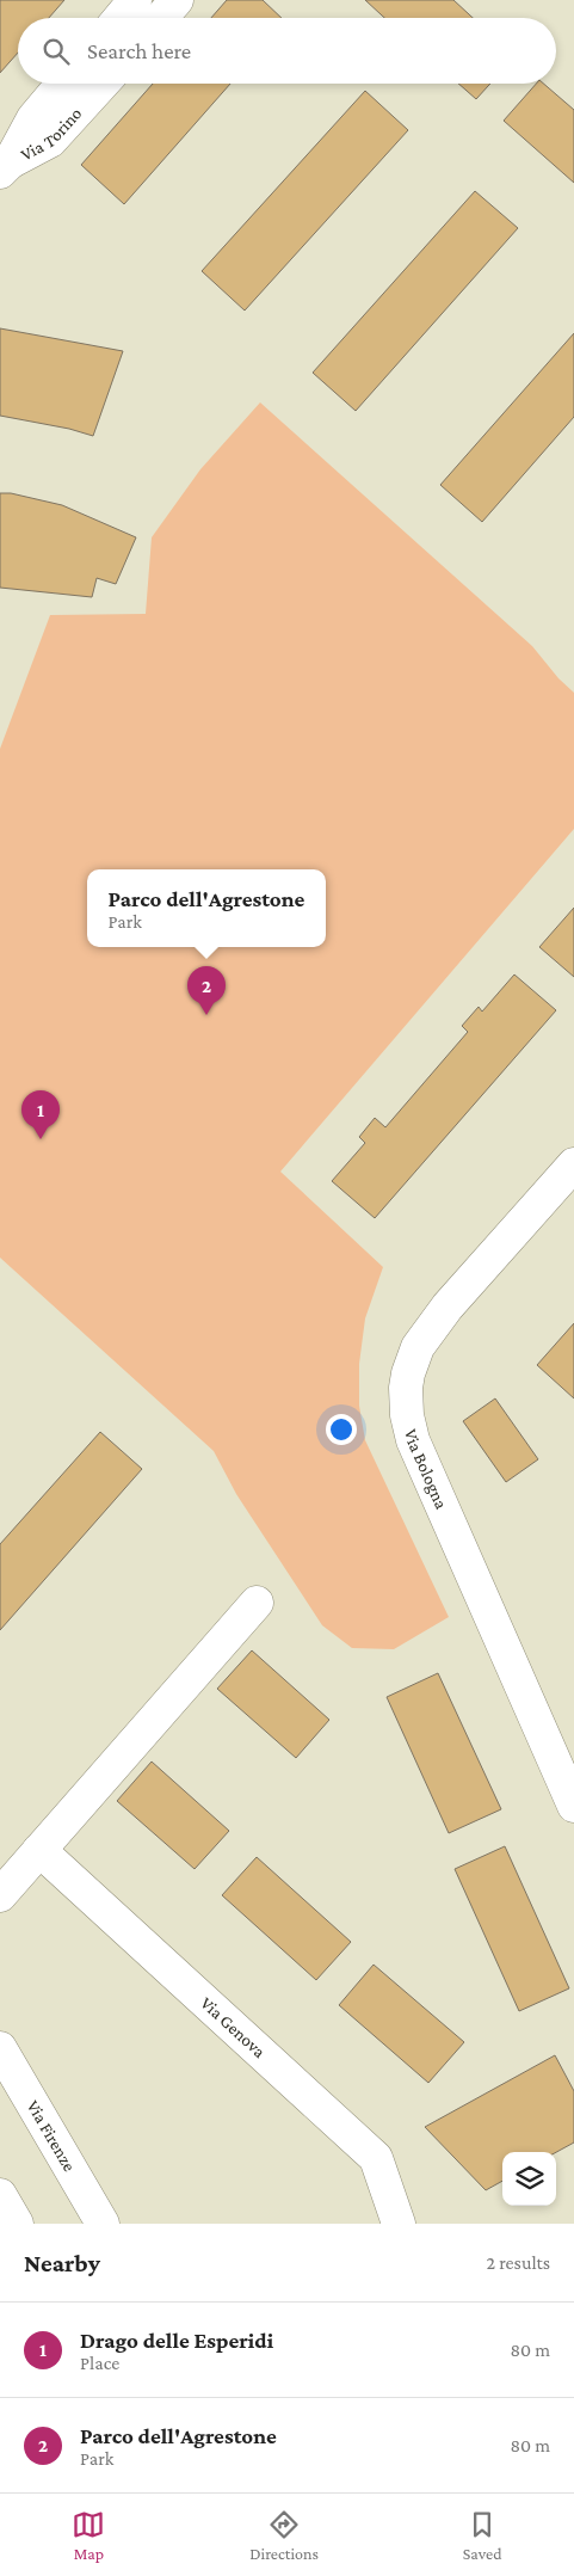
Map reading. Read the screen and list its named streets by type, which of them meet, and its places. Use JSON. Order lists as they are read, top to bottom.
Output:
{
  "streets": {
    "street": [
      "Via Torino",
      "Via Bologna",
      "Via Genova",
      "Via Firenze"
    ]
  },
  "page": {
    "search": "Search here",
    "popup": ["Parco dell'Agrestone", "Park"],
    "pins": ["2", "1"],
    "heading": ["Nearby", "2 results"],
    "list": [
      {
        "mark": "1",
        "name": "Drago delle Esperidi",
        "note": "Place",
        "value": "80 m"
      },
      {
        "mark": "2",
        "name": "Parco dell'Agrestone",
        "note": "Park",
        "value": "80 m"
      }
    ],
    "nav": ["Map", "Directions", "Saved"]
  }
}
